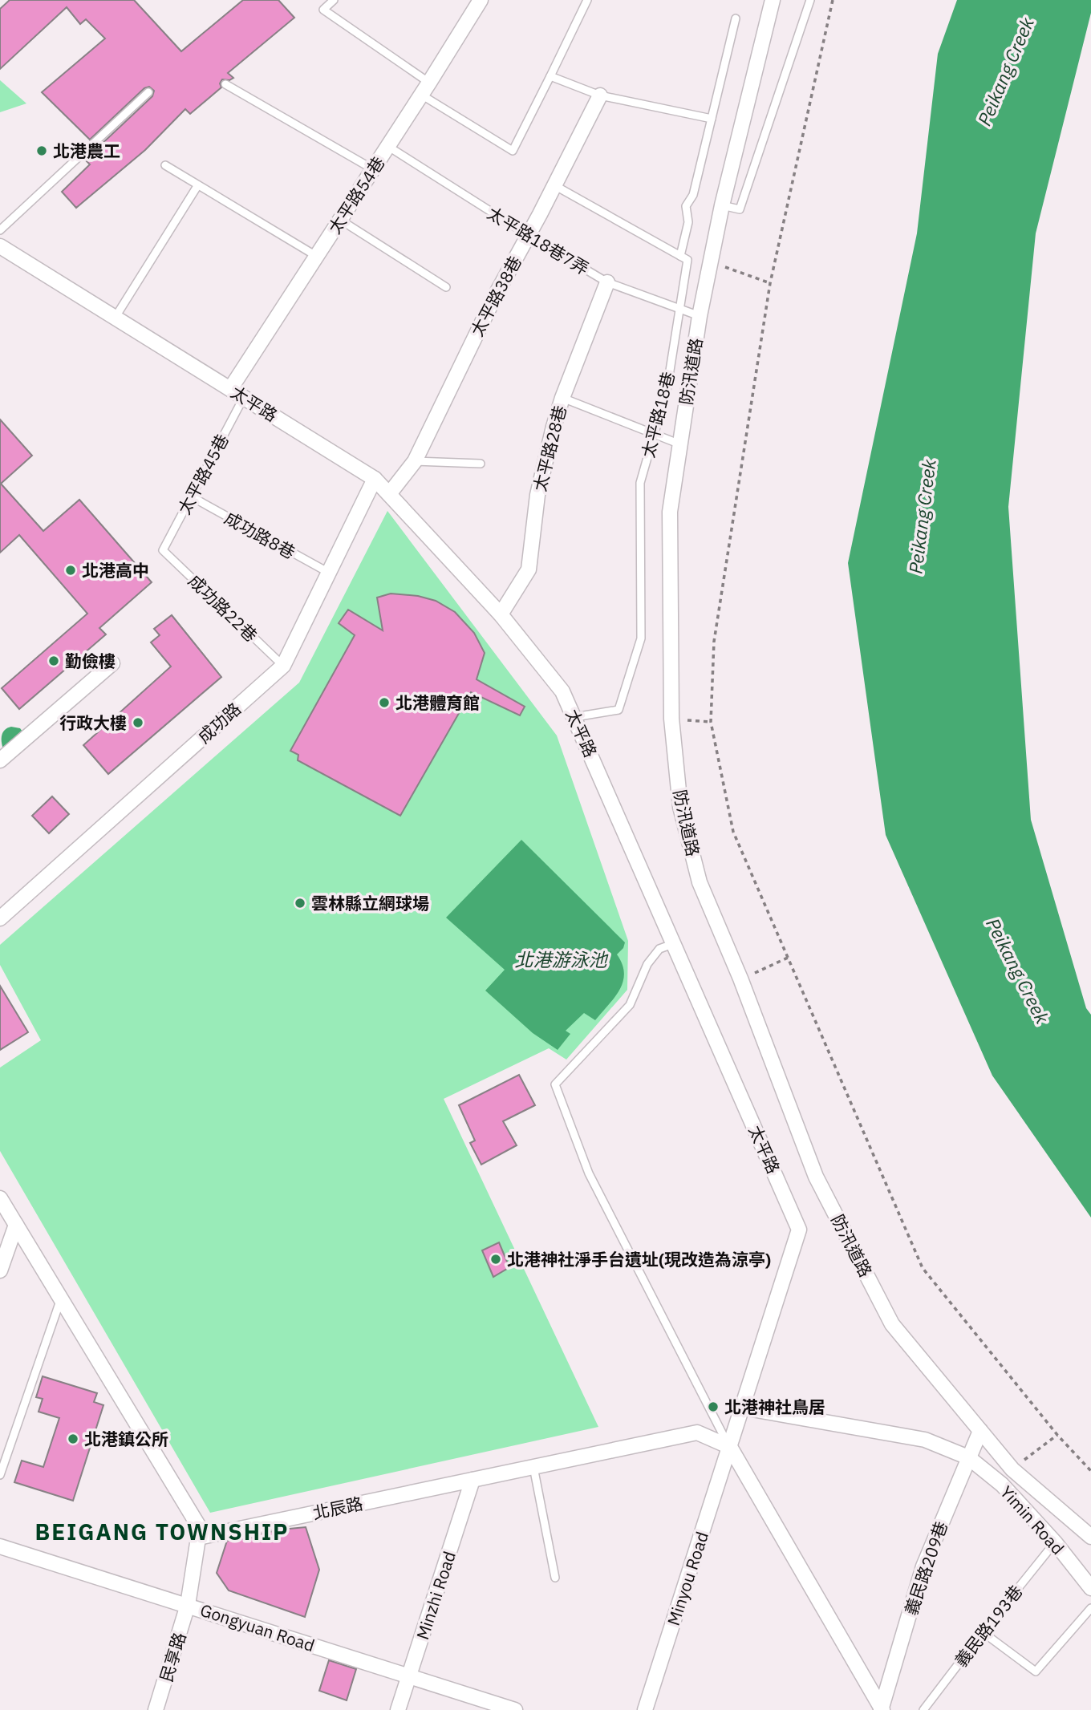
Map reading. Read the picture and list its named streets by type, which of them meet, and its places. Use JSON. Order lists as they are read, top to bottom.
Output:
{
  "streets": {
    "street": [
      "太平路54巷",
      "太平路38巷",
      "防汛道路",
      "太平路",
      "太平路28巷",
      "成功路",
      "北辰路",
      "Yimin Road",
      "義民路209巷",
      "Minyou Road",
      "Minzhi Road",
      "Gongyuan Road",
      "民享路"
    ],
    "lane": [
      "太平路18巷7弄",
      "太平路18巷",
      "太平路45巷",
      "成功路8巷",
      "成功路22巷",
      "義民路193巷"
    ]
  },
  "crossings": [
    ["太平路54巷", "太平路18巷7弄"],
    ["太平路54巷", "太平路"],
    ["太平路18巷7弄", "太平路38巷"],
    ["太平路18巷7弄", "防汛道路"],
    ["太平路18巷7弄", "太平路18巷"],
    ["太平路18巷7弄", "太平路28巷"],
    ["太平路38巷", "太平路"],
    ["防汛道路", "義民路209巷"],
    ["太平路", "太平路18巷"],
    ["太平路", "太平路28巷"],
    ["太平路", "太平路45巷"],
    ["太平路", "成功路"],
    ["太平路", "北辰路"],
    ["太平路", "Yimin Road"],
    ["太平路", "Minyou Road"],
    ["太平路45巷", "成功路8巷"],
    ["太平路45巷", "成功路22巷"],
    ["成功路8巷", "成功路"],
    ["成功路22巷", "成功路"],
    ["北辰路", "Minyou Road"],
    ["北辰路", "Minzhi Road"],
    ["北辰路", "民享路"],
    ["Yimin Road", "義民路209巷"],
    ["Yimin Road", "義民路193巷"],
    ["Minzhi Road", "Gongyuan Road"],
    ["Gongyuan Road", "民享路"]
  ],
  "districts": ["BEIGANG TOWNSHIP"],
  "water": ["Peikang Creek", "北港游泳池"],
  "places": [
    "北港農工",
    "北港高中",
    "勤儉樓",
    "北港體育館",
    "行政大樓",
    "雲林縣立網球場",
    "北港神社淨手台遺址(現改造為涼亭)",
    "北港神社鳥居",
    "北港鎮公所"
  ]
}
